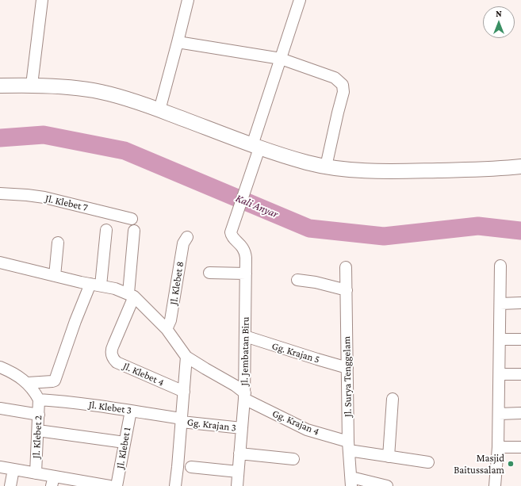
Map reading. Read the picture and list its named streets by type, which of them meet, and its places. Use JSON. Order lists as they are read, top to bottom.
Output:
{
  "streets": {
    "street": [
      "Jl. Klebet 7",
      "Jl. Klebet 8",
      "Jl. Jembatan Biru",
      "Gg. Krajan 5",
      "Jl. Klebet 4",
      "Jl. Surya Tenggelam",
      "Jl. Klebet 3",
      "Gg. Krajan 4",
      "Gg. Krajan 3",
      "Jl. Klebet 2",
      "Jl. Klebet 1"
    ]
  },
  "crossings": [
    ["Jl. Jembatan Biru", "Gg. Krajan 5"],
    ["Jl. Jembatan Biru", "Gg. Krajan 4"],
    ["Jl. Jembatan Biru", "Gg. Krajan 3"],
    ["Gg. Krajan 5", "Jl. Surya Tenggelam"],
    ["Jl. Surya Tenggelam", "Gg. Krajan 4"],
    ["Jl. Klebet 3", "Gg. Krajan 3"],
    ["Jl. Klebet 3", "Jl. Klebet 2"],
    ["Jl. Klebet 3", "Jl. Klebet 1"]
  ],
  "water": ["Kali Anyar"],
  "places": ["Masjid Baitussalam"],
  "north": "top"
}
